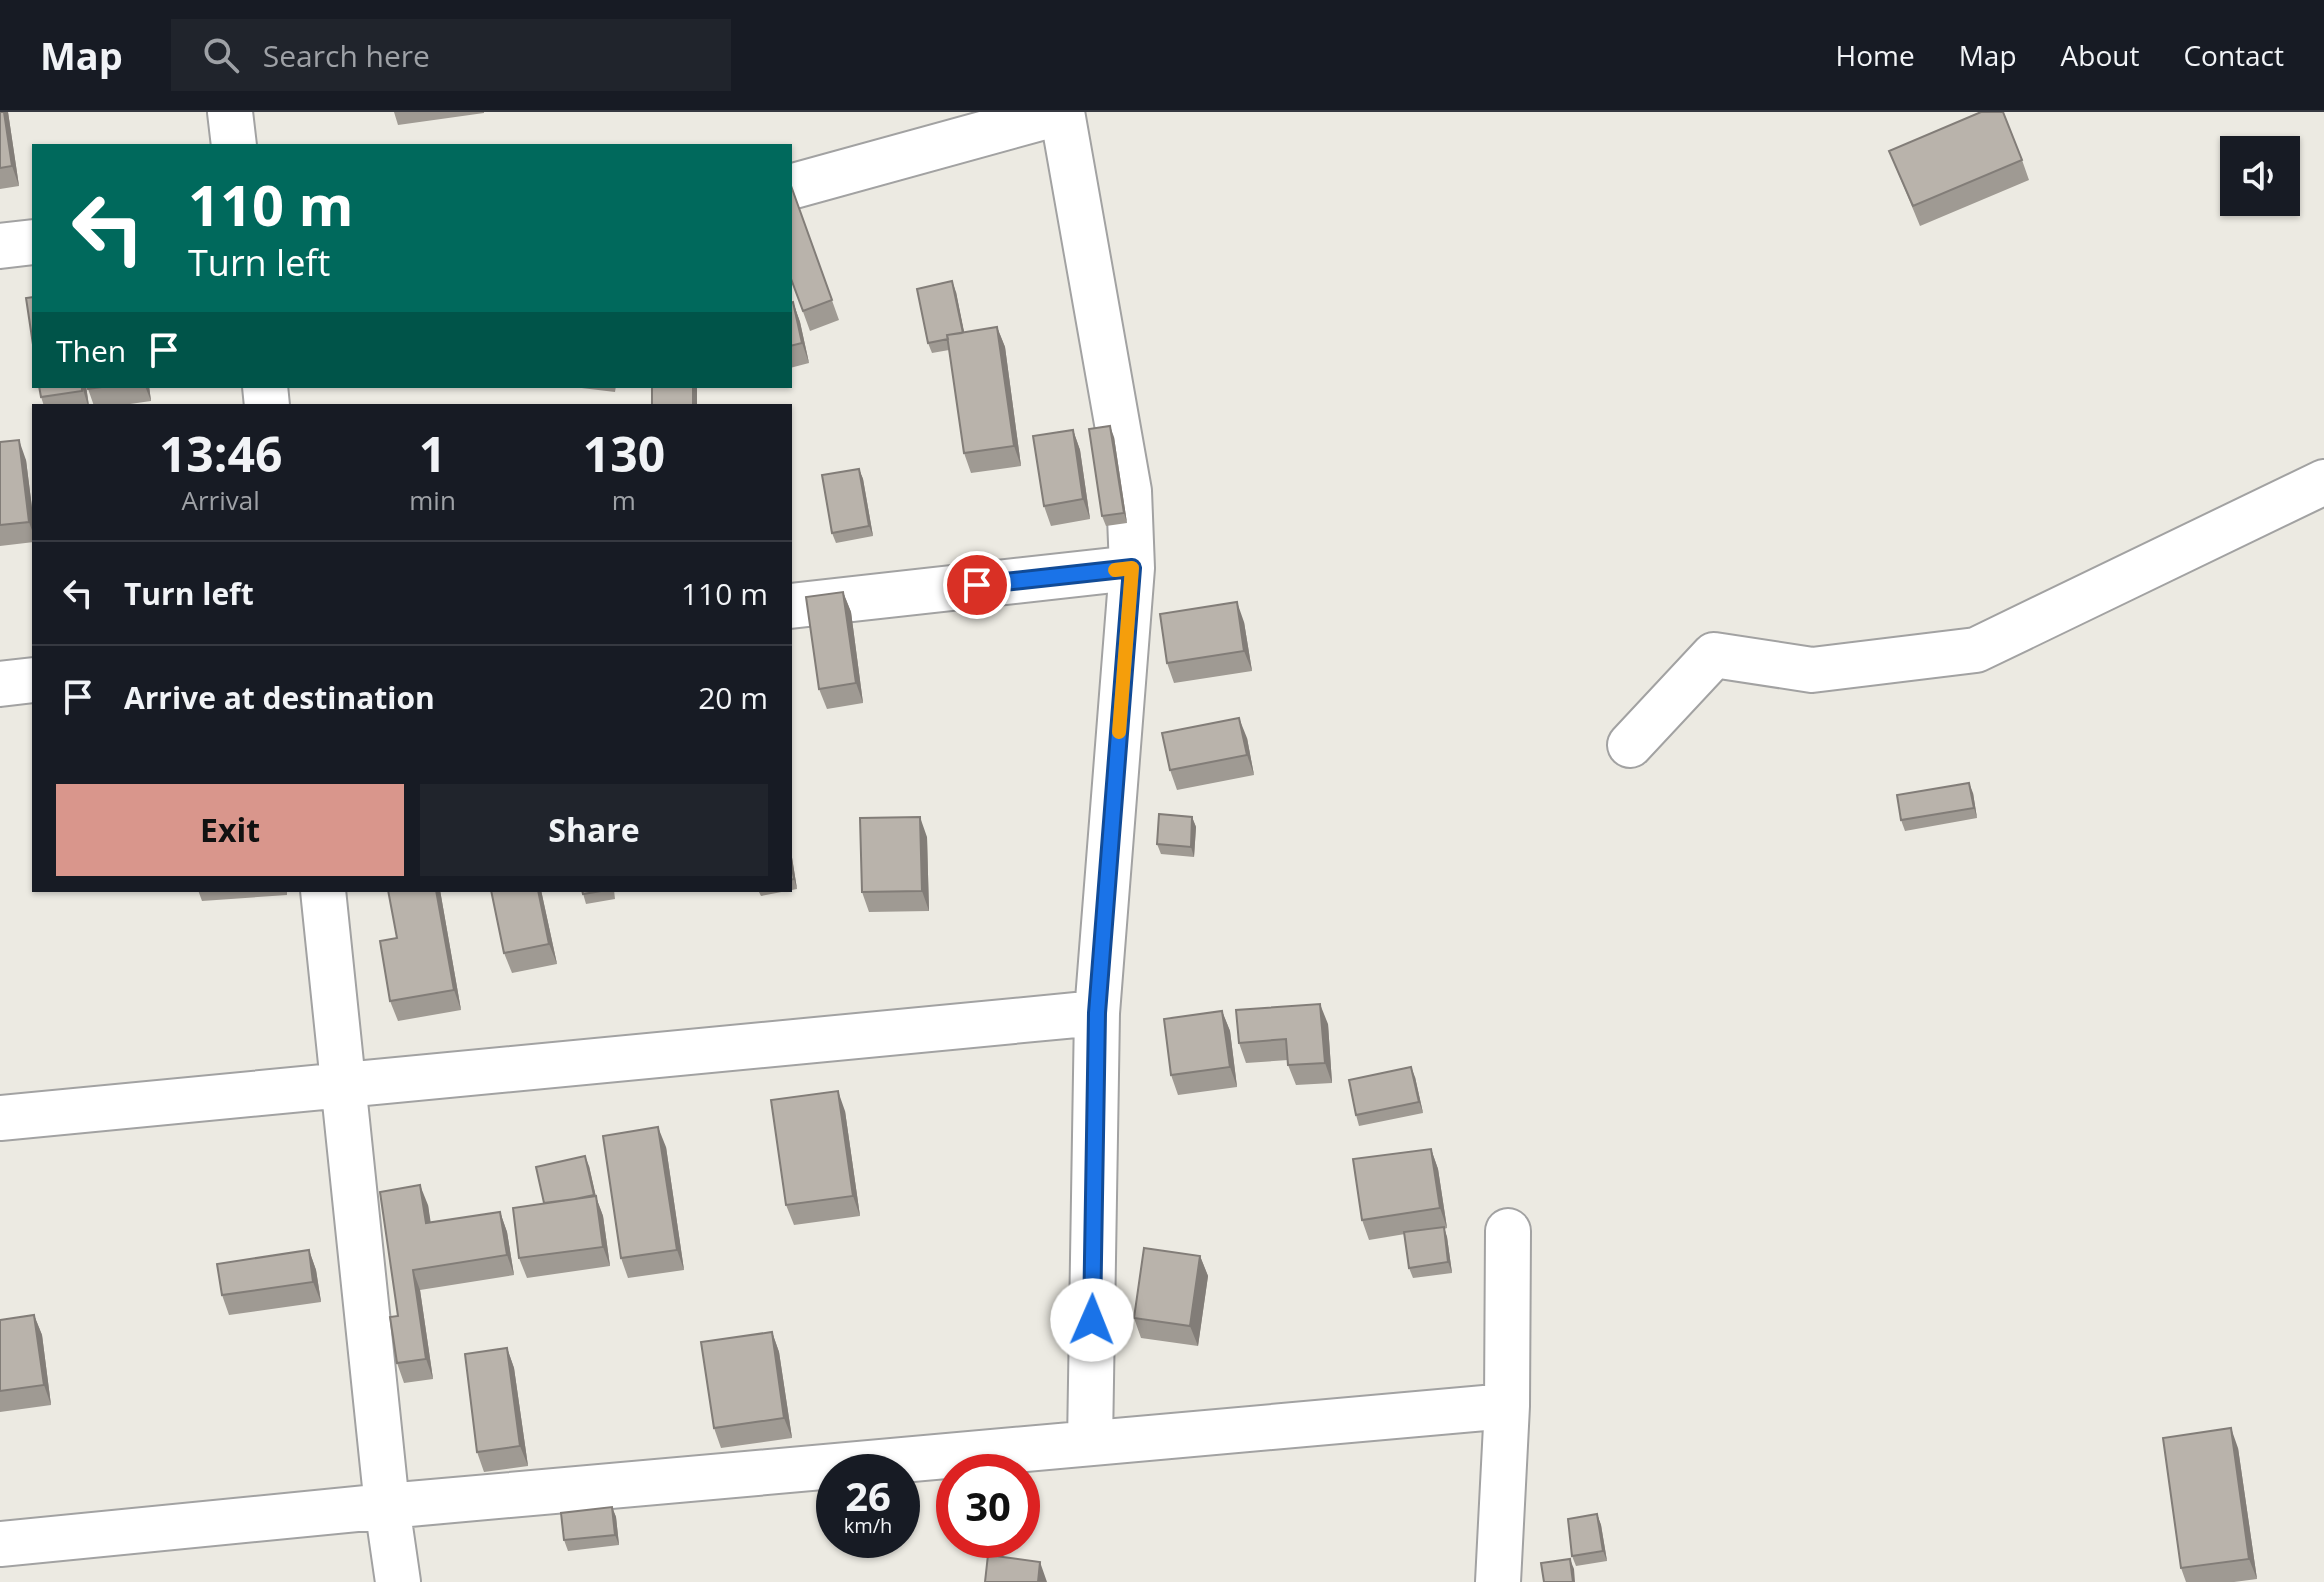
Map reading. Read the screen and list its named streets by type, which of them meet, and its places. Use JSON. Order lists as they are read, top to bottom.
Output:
{
  "page": {
    "header": "Map",
    "search": "Search here",
    "nav": [
      "Home",
      "Map",
      "About",
      "Contact"
    ],
    "turn": ["110 m", "Turn left"],
    "then": "Then",
    "eta": [
      "13:46",
      "Arrival",
      "1",
      "min",
      "130",
      "m"
    ],
    "list": [
      {
        "name": "Turn left",
        "value": "110 m"
      },
      {
        "name": "Arrive at destination",
        "value": "20 m"
      }
    ],
    "buttons": ["Exit", "Share"],
    "speed": "26 km/h",
    "limit": "30"
  }
}
